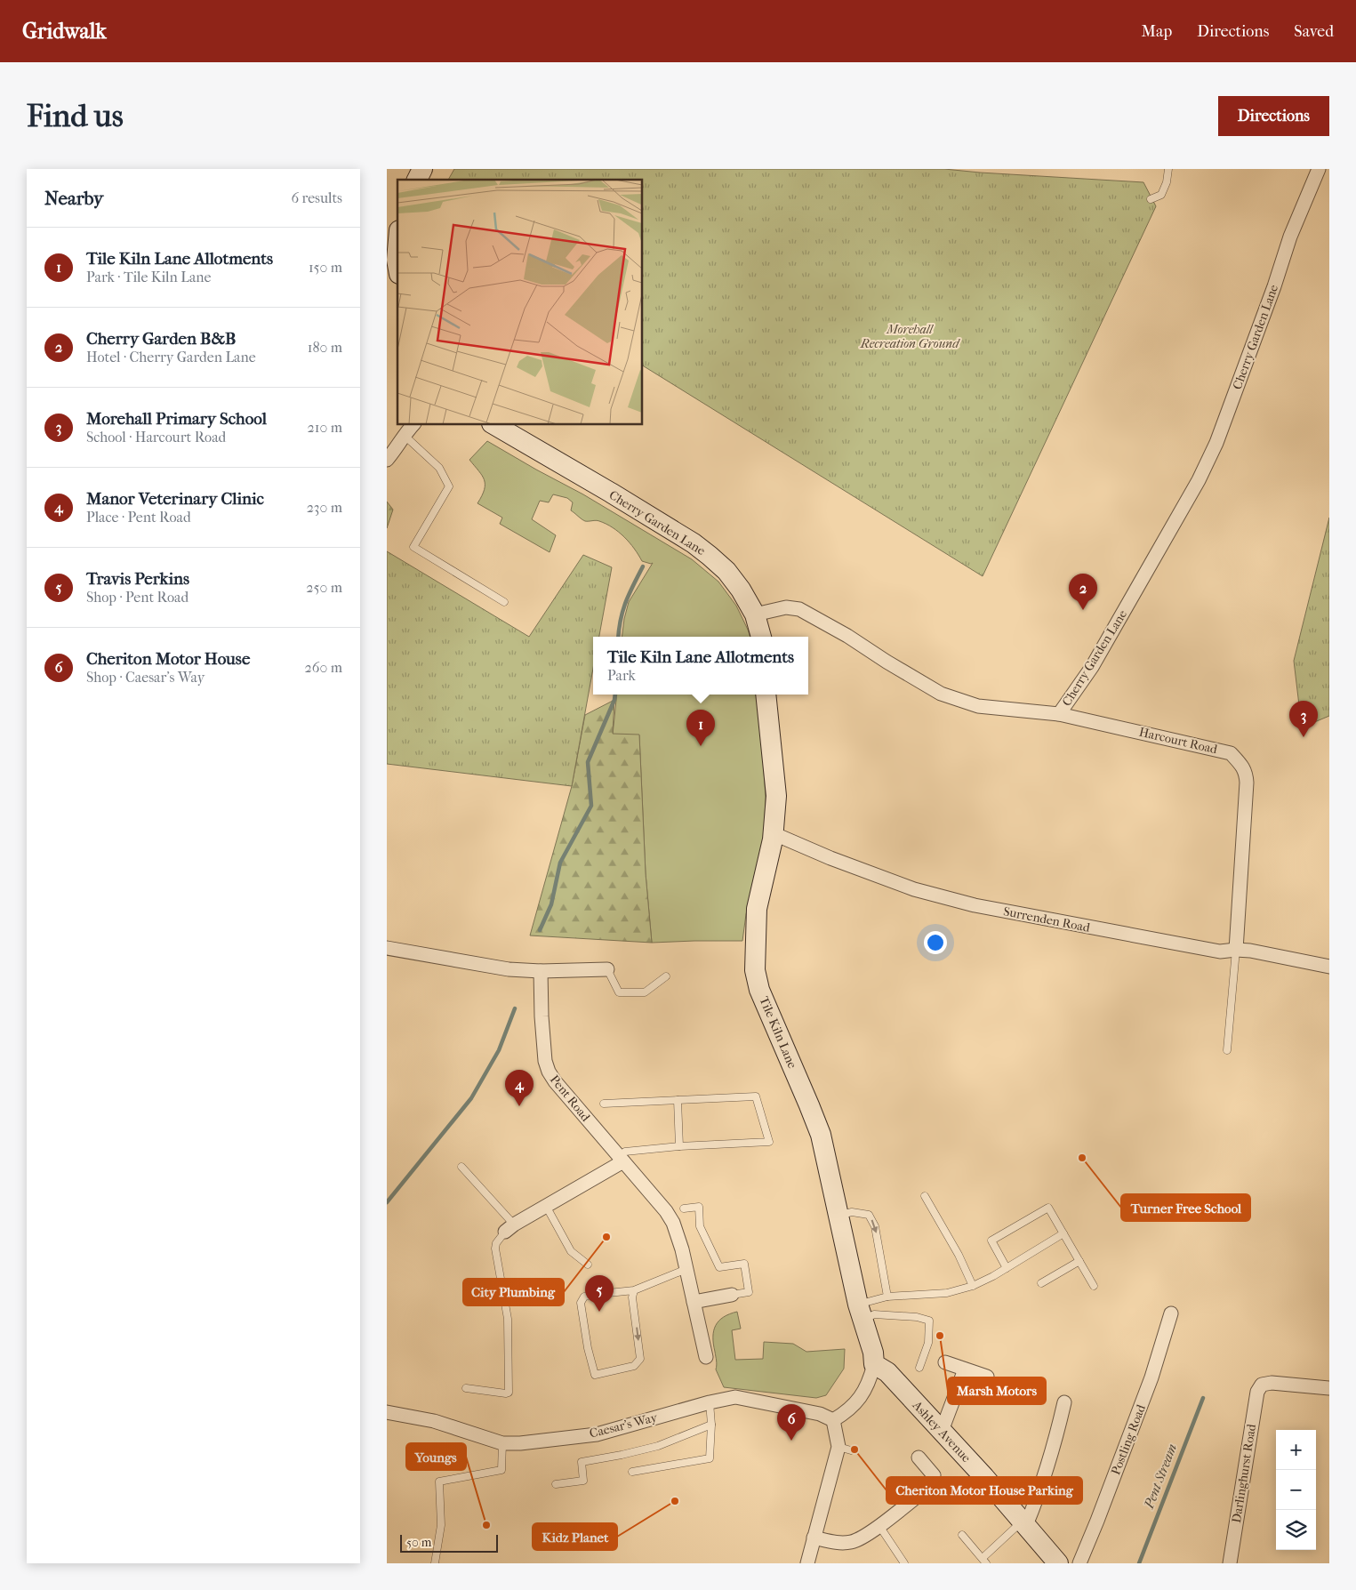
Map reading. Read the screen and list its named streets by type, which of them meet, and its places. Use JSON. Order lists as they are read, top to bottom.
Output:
{
  "streets": {
    "street": [
      "Cherry Garden Lane",
      "Harcourt Road",
      "Surrenden Road",
      "Tile Kiln Lane",
      "Pent Road",
      "Caesar's Way",
      "Ashley Avenue",
      "Postling Road",
      "Darlinghurst Road"
    ]
  },
  "crossings": [
    ["Cherry Garden Lane", "Harcourt Road"],
    ["Harcourt Road", "Surrenden Road"],
    ["Surrenden Road", "Tile Kiln Lane"],
    ["Tile Kiln Lane", "Ashley Avenue"]
  ],
  "water": ["Pent Stream"],
  "parks": ["Morehall Recreation Ground"],
  "places": [
    "Turner Free School",
    "City Plumbing",
    "Marsh Motors",
    "Cheriton Motor House Parking",
    "Kidz Planet",
    "Youngs"
  ],
  "scale_bar": "50 m",
  "page": {
    "header": "Gridwalk",
    "nav": ["Map", "Directions", "Saved"],
    "buttons": "Directions",
    "title": "Find us",
    "heading": ["Nearby", "6 results"],
    "list": [
      {
        "mark": "1",
        "name": "Tile Kiln Lane Allotments",
        "note": "Park · Tile Kiln Lane",
        "value": "150 m"
      },
      {
        "mark": "2",
        "name": "Cherry Garden B&B",
        "note": "Hotel · Cherry Garden Lane",
        "value": "180 m"
      },
      {
        "mark": "3",
        "name": "Morehall Primary School",
        "note": "School · Harcourt Road",
        "value": "210 m"
      },
      {
        "mark": "4",
        "name": "Manor Veterinary Clinic",
        "note": "Place · Pent Road",
        "value": "230 m"
      },
      {
        "mark": "5",
        "name": "Travis Perkins",
        "note": "Shop · Pent Road",
        "value": "250 m"
      },
      {
        "mark": "6",
        "name": "Cheriton Motor House",
        "note": "Shop · Caesar's Way",
        "value": "260 m"
      }
    ],
    "pins": [
      "2",
      "3",
      "1",
      "4",
      "5",
      "6"
    ],
    "popup": ["Tile Kiln Lane Allotments", "Park"],
    "map_buttons": ["+", "−"],
    "scale": "50 m"
  }
}
